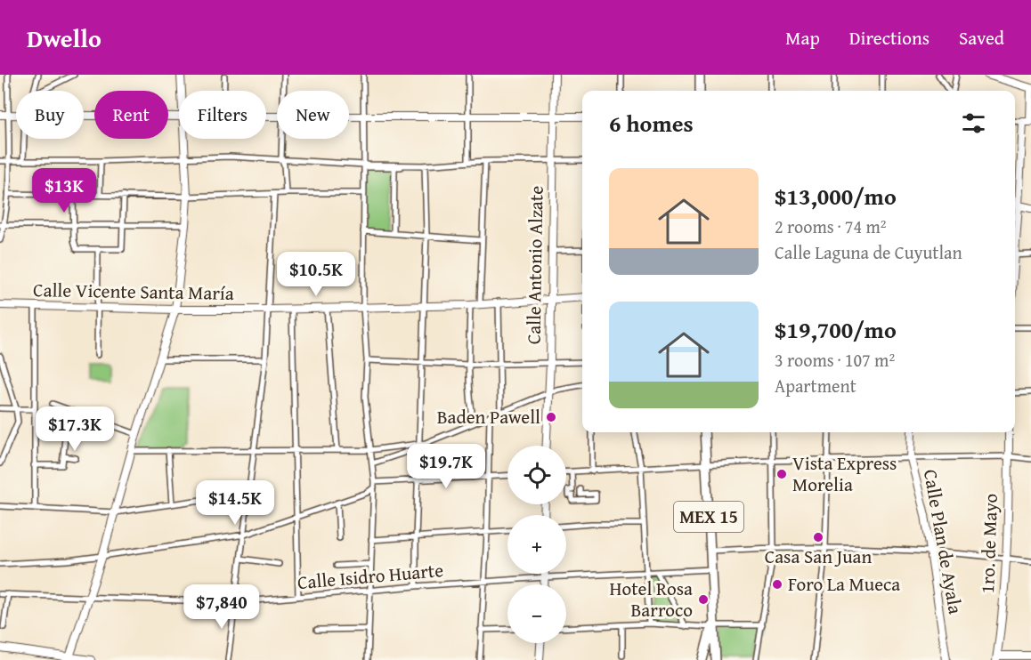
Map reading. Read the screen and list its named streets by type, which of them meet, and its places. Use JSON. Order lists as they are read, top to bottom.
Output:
{
  "streets": {
    "main road": ["MEX 15"],
    "street": [
      "Calle Antonio Alzate",
      "Calle Vicente Santa María",
      "Calle Plan de Ayala",
      "1ro. de Mayo",
      "Calle Isidro Huarte"
    ]
  },
  "crossings": [
    ["Calle Antonio Alzate", "Calle Vicente Santa María"],
    ["MEX 15", "Calle Isidro Huarte"]
  ],
  "places": [
    "Baden Pawell",
    "Vista Express Morelia",
    "Casa San Juan",
    "Foro La Mueca",
    "Hotel Rosa Barroco"
  ],
  "page": {
    "header": "Dwello",
    "nav": ["Map", "Directions", "Saved"],
    "chip": [
      "Buy",
      "Rent",
      "Filters",
      "New"
    ],
    "heading": "6 homes",
    "list": [
      {
        "name": "$13,000/mo",
        "note": "2 rooms · 74 m² · Calle Laguna de Cuyutlan"
      },
      {
        "name": "$19,700/mo",
        "note": "3 rooms · 107 m² · Apartment"
      }
    ],
    "price": [
      "$13K",
      "$10.5K",
      "$17.3K",
      "$19.7K",
      "$14.5K",
      "$7,840"
    ],
    "map_buttons": ["+", "−"]
  }
}
